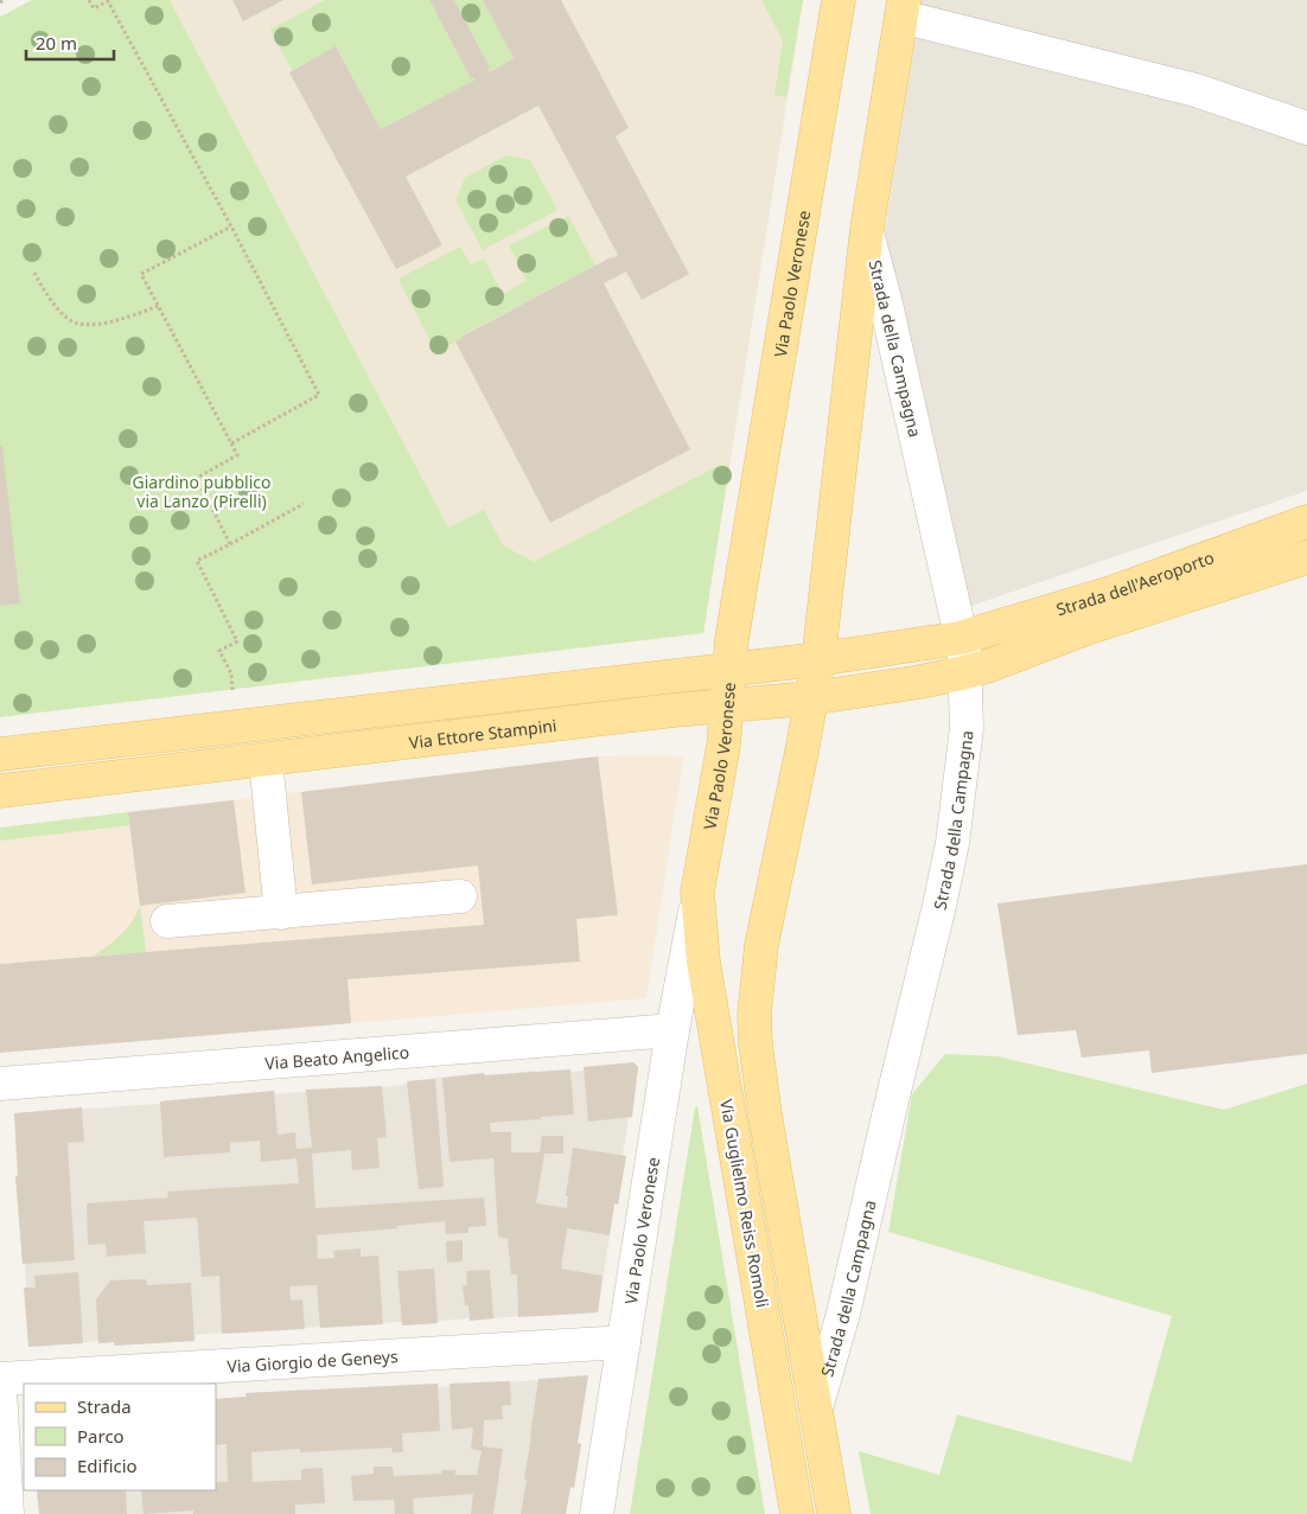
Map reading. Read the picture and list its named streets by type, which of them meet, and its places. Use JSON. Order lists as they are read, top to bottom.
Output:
{
  "streets": {
    "main road": [
      "Via Paolo Veronese",
      "Strada dell'Aeroporto",
      "Via Ettore Stampini",
      "Via Guglielmo Reiss Romoli"
    ],
    "street": ["Strada della Campagna", "Via Beato Angelico", "Via Giorgio de Geneys"]
  },
  "crossings": [
    ["Via Paolo Veronese", "Via Ettore Stampini"],
    ["Via Paolo Veronese", "Via Beato Angelico"],
    ["Via Paolo Veronese", "Via Guglielmo Reiss Romoli"],
    ["Via Paolo Veronese", "Via Giorgio de Geneys"],
    ["Strada della Campagna", "Strada dell'Aeroporto"],
    ["Strada della Campagna", "Via Ettore Stampini"],
    ["Strada dell'Aeroporto", "Via Ettore Stampini"]
  ],
  "parks": ["Giardino pubblico via Lanzo (Pirelli)"],
  "legend": ["Strada", "Parco", "Edificio"],
  "scale_bar": "20 m"
}
